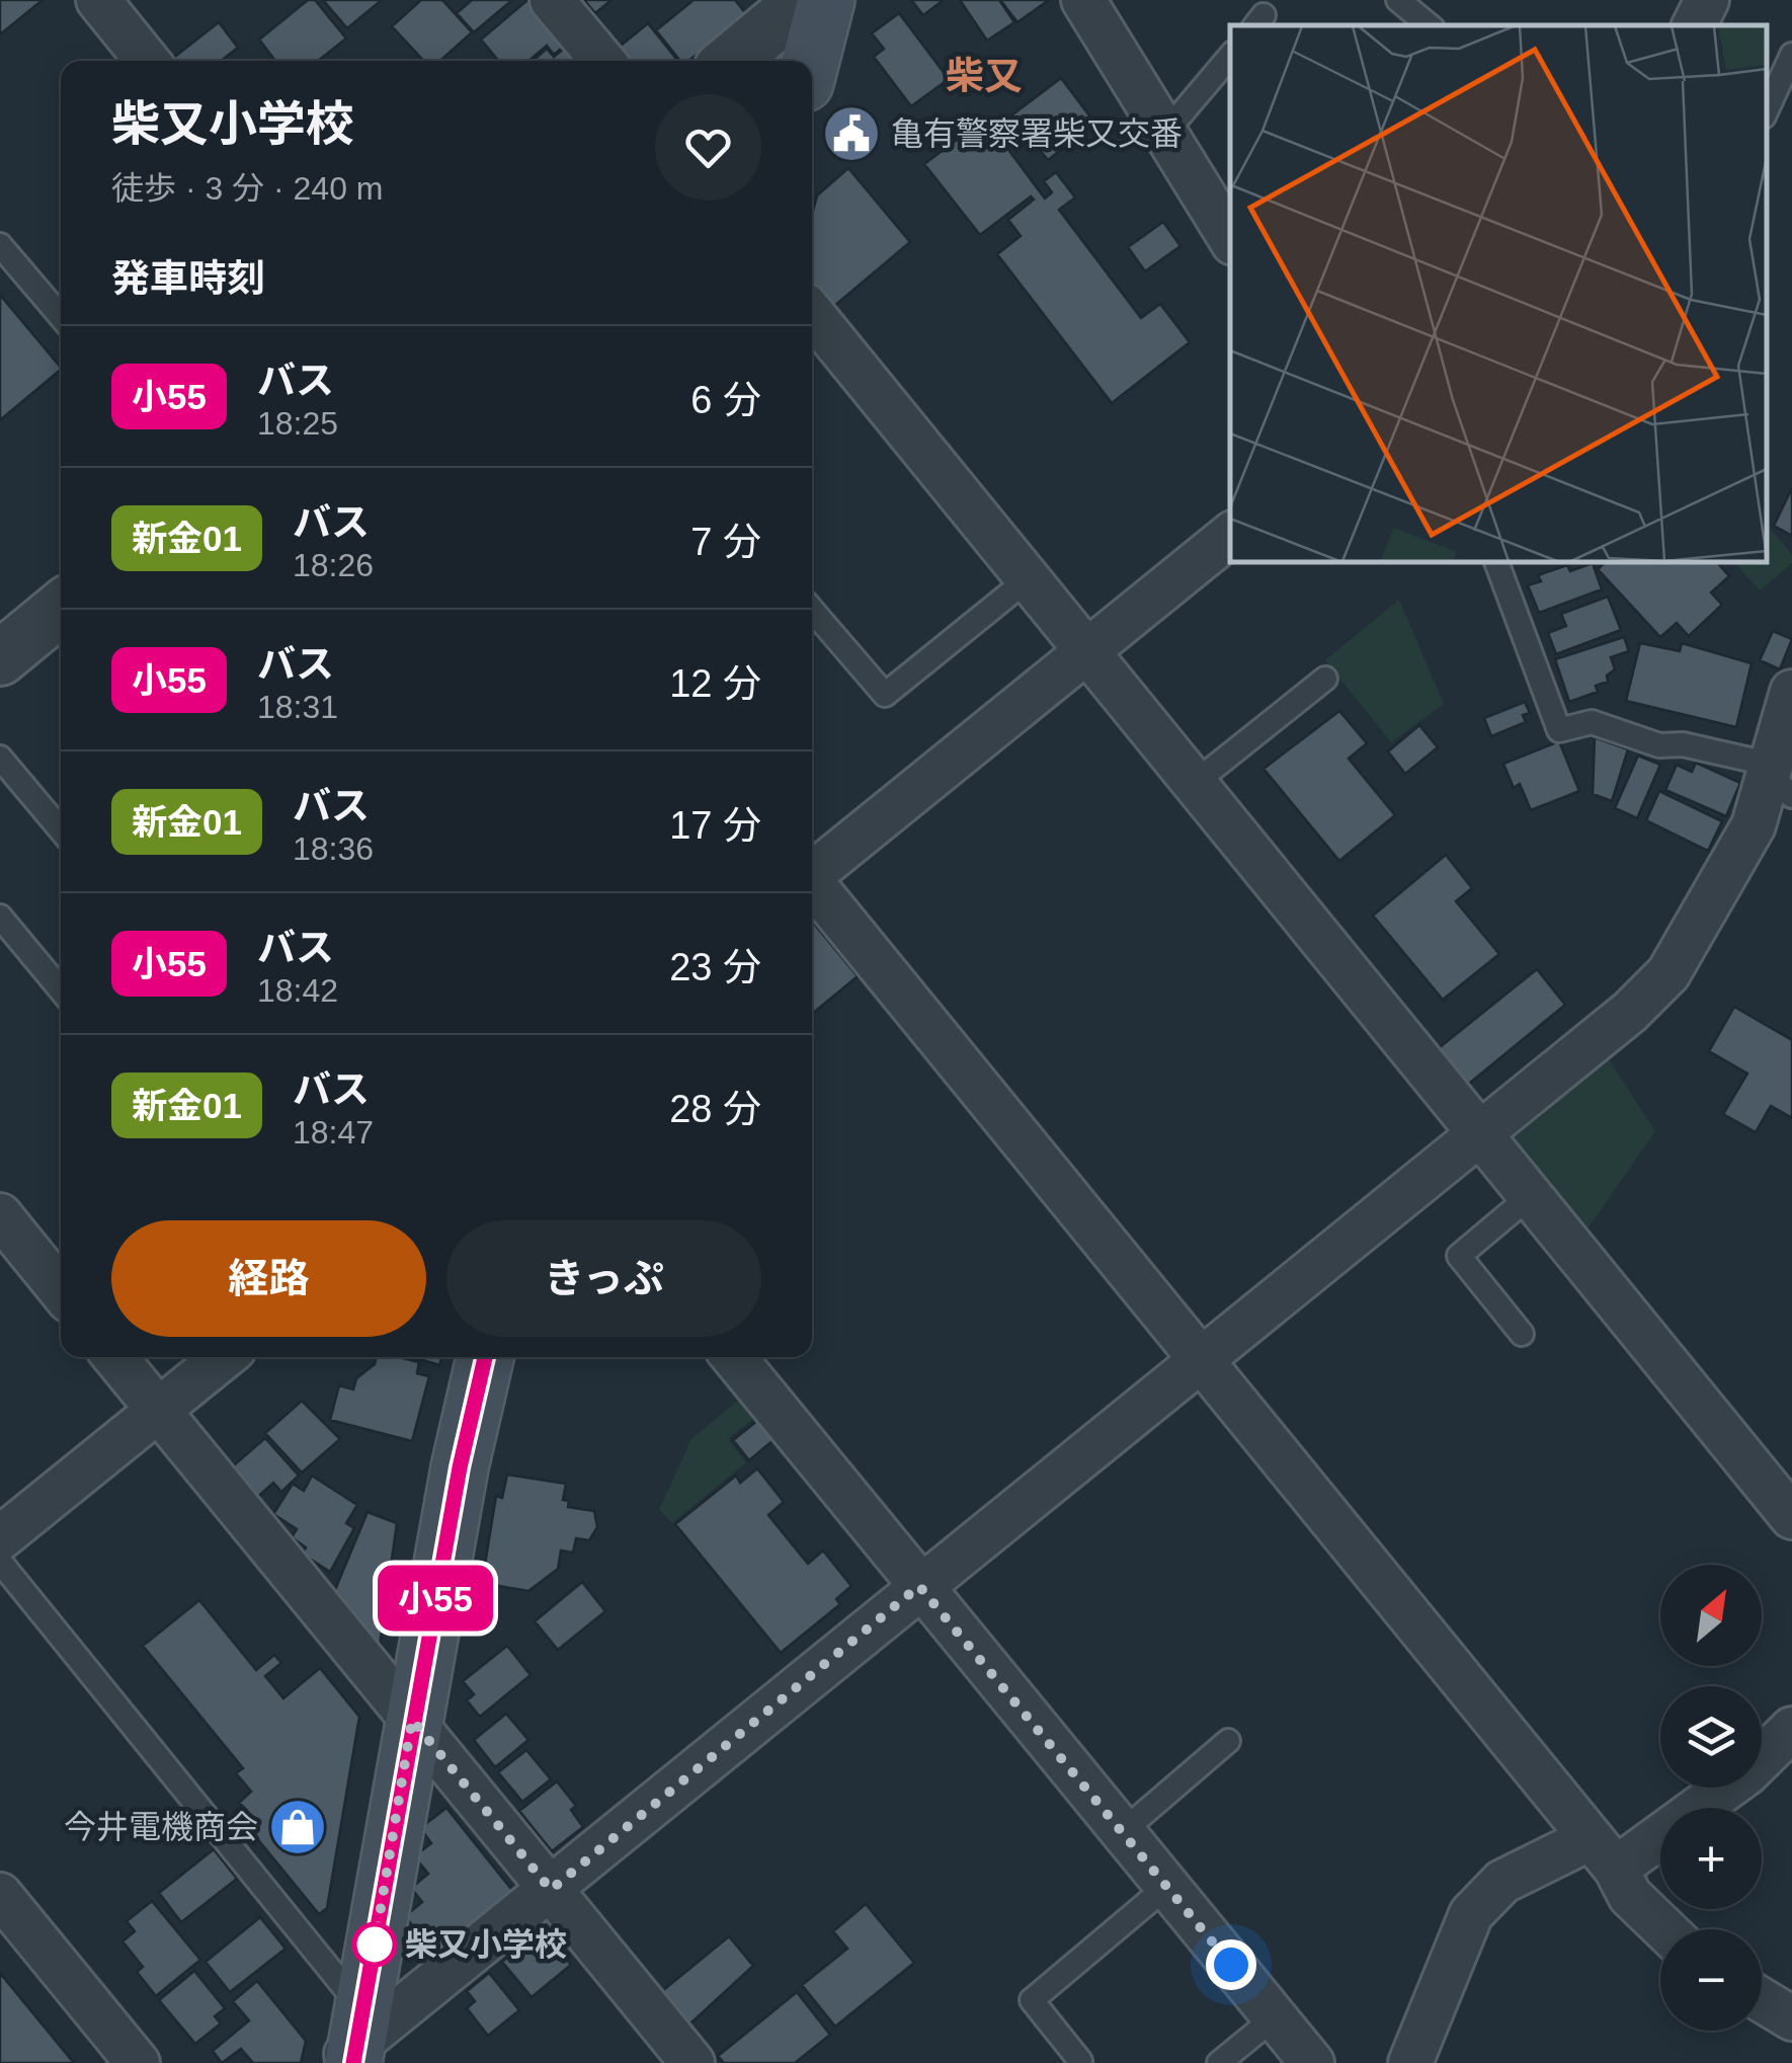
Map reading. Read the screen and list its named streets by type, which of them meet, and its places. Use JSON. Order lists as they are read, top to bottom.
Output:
{
  "districts": ["柴又"],
  "places": {
    "public building": ["亀有警察署柴又交番"],
    "shop": ["今井電機商会"],
    "other": ["柴又小学校"]
  },
  "lines": ["bus line 小55"],
  "north": "top right",
  "page": {
    "on_map": "小55",
    "heading": [
      ["柴又小学校", "徒歩 · 3 分 · 240 m"],
      "発車時刻"
    ],
    "list": [
      {
        "mark": "小55",
        "name": "バス",
        "note": "18:25",
        "value": "6 分"
      },
      {
        "mark": "新金01",
        "name": "バス",
        "note": "18:26",
        "value": "7 分"
      },
      {
        "mark": "小55",
        "name": "バス",
        "note": "18:31",
        "value": "12 分"
      },
      {
        "mark": "新金01",
        "name": "バス",
        "note": "18:36",
        "value": "17 分"
      },
      {
        "mark": "小55",
        "name": "バス",
        "note": "18:42",
        "value": "23 分"
      },
      {
        "mark": "新金01",
        "name": "バス",
        "note": "18:47",
        "value": "28 分"
      }
    ],
    "buttons": ["経路", "きっぷ"],
    "map_buttons": ["+", "−"]
  }
}
